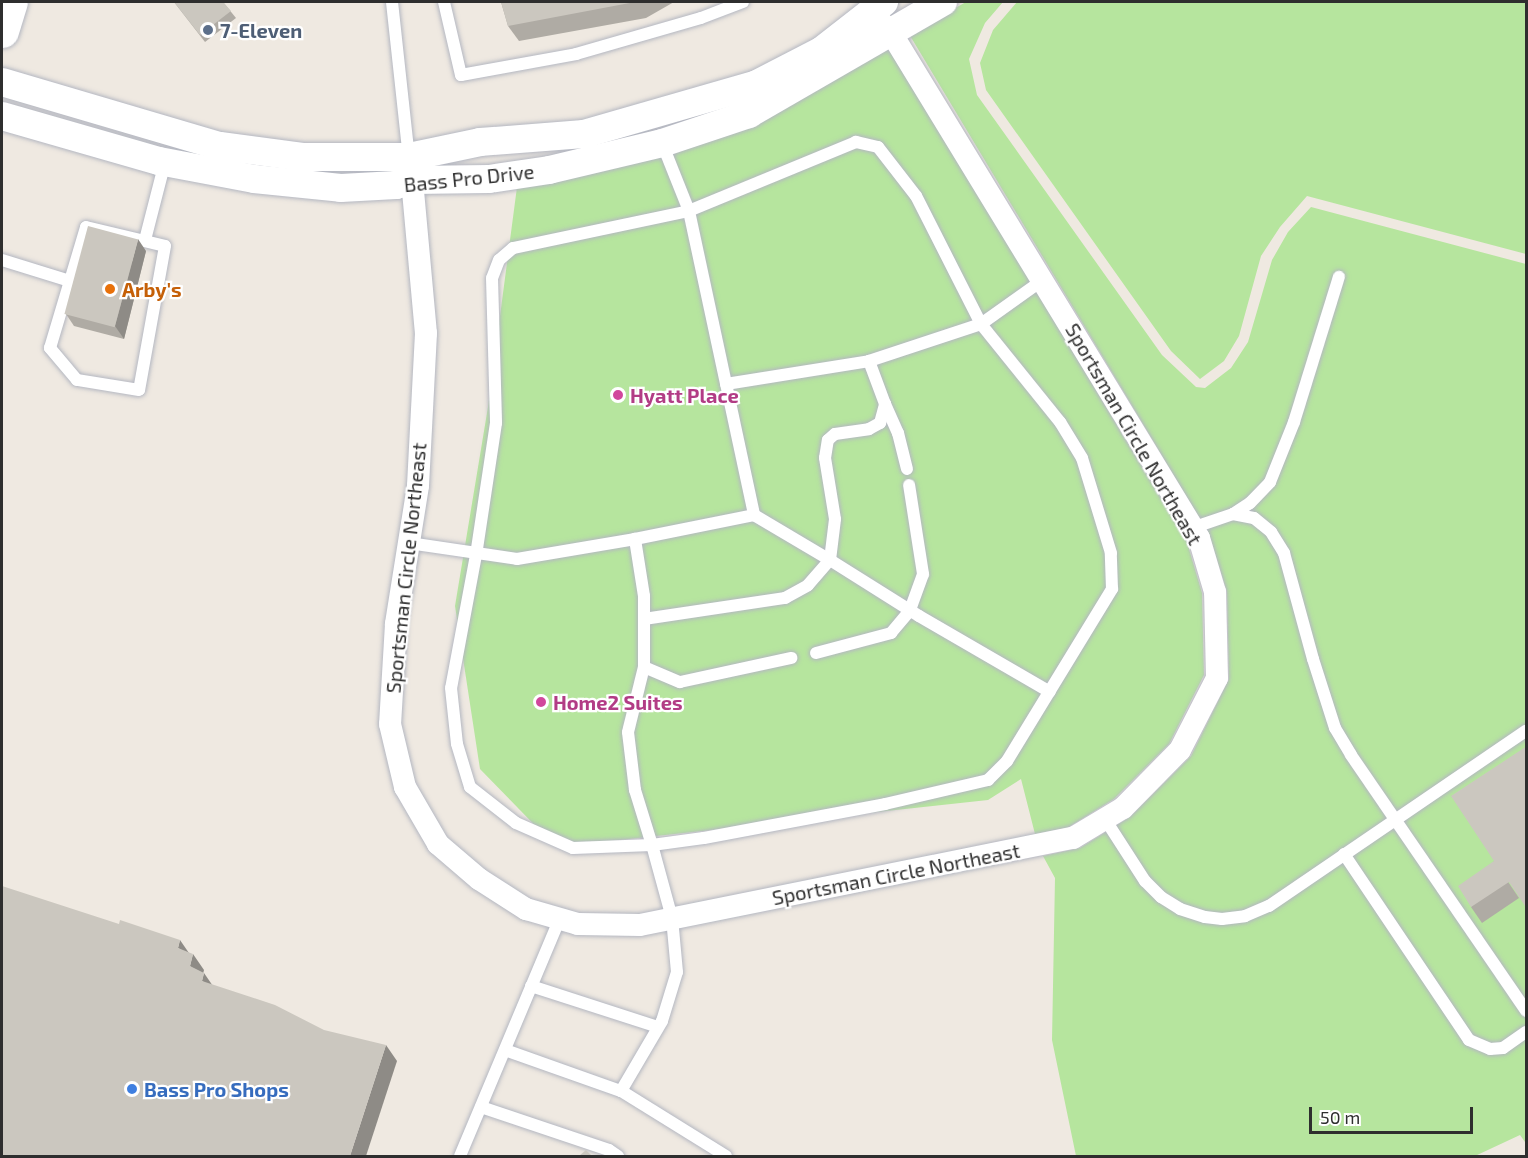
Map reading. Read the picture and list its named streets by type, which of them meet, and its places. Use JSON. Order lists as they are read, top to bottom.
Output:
{
  "streets": {
    "street": ["Bass Pro Drive", "Sportsman Circle Northeast"]
  },
  "crossings": [
    ["Bass Pro Drive", "Sportsman Circle Northeast"]
  ],
  "places": [
    "7-Eleven",
    "Arby's",
    "Hyatt Place",
    "Home2 Suites",
    "Bass Pro Shops"
  ],
  "scale_bar": "50 m"
}
